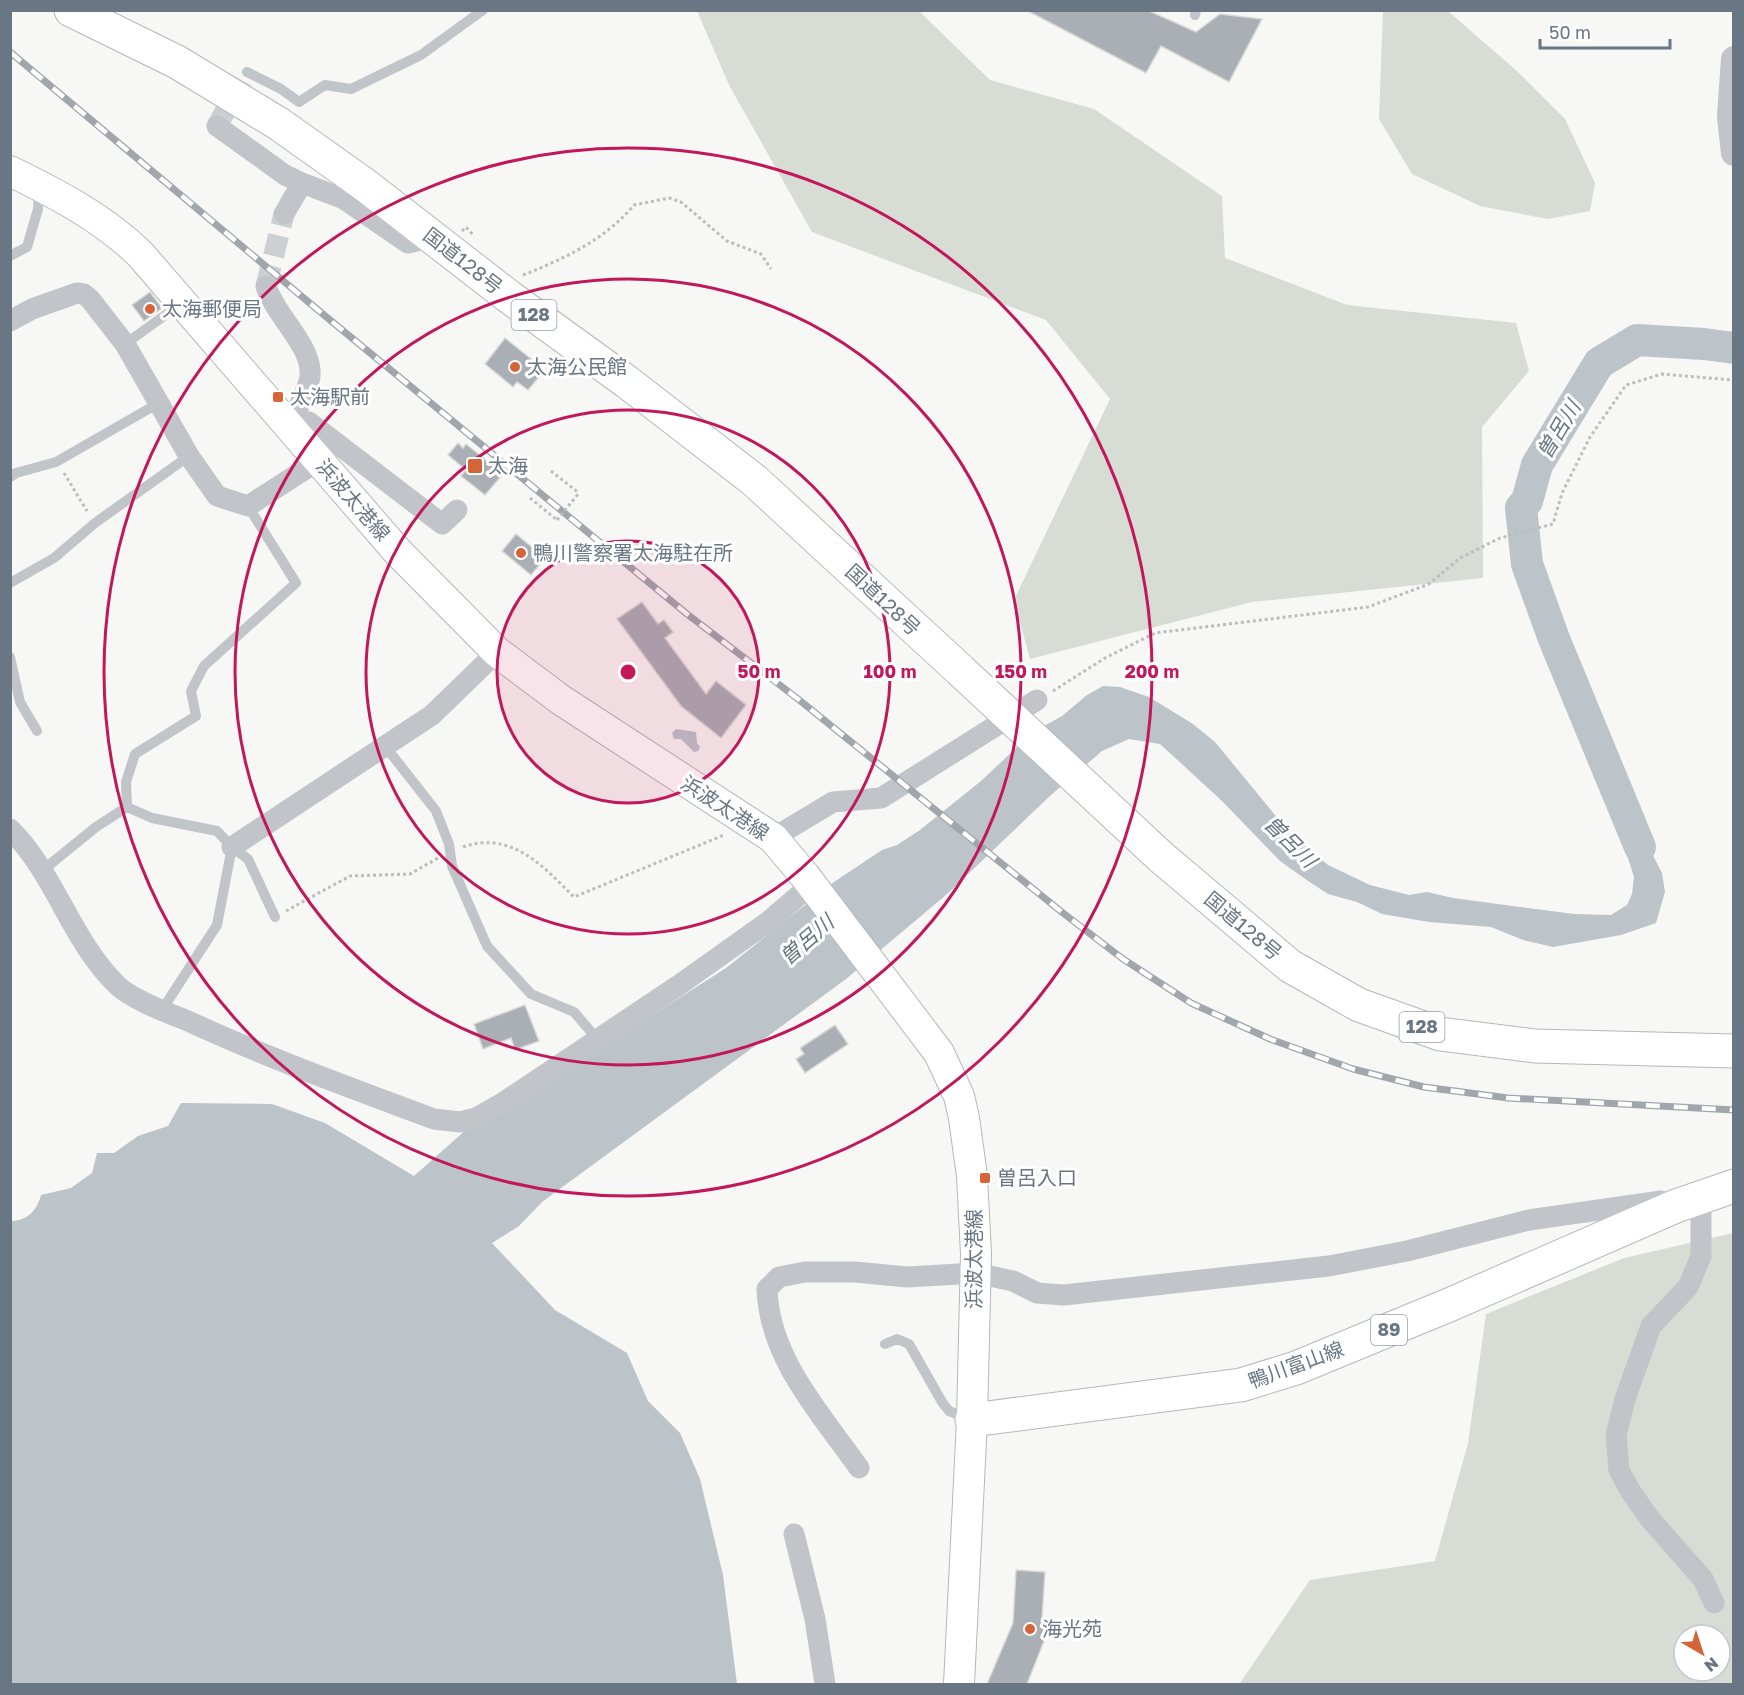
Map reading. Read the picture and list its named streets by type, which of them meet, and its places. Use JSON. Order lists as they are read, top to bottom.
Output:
{
  "streets": {
    "main road": [
      "国道128号",
      "128",
      "浜波太港線",
      "89",
      "鴨川富山線"
    ]
  },
  "crossings": [
    ["浜波太港線", "鴨川富山線"]
  ],
  "water": ["曽呂川"],
  "places": {
    "other": [
      "太海郵便局",
      "太海公民館",
      "鴨川警察署太海駐在所",
      "海光苑"
    ],
    "transit": ["太海駅前", "太海", "曽呂入口"]
  },
  "scale_bar": "50 m",
  "north": "bottom right",
  "rings": [
    "50 m",
    "100 m",
    "150 m",
    "200 m"
  ]
}
